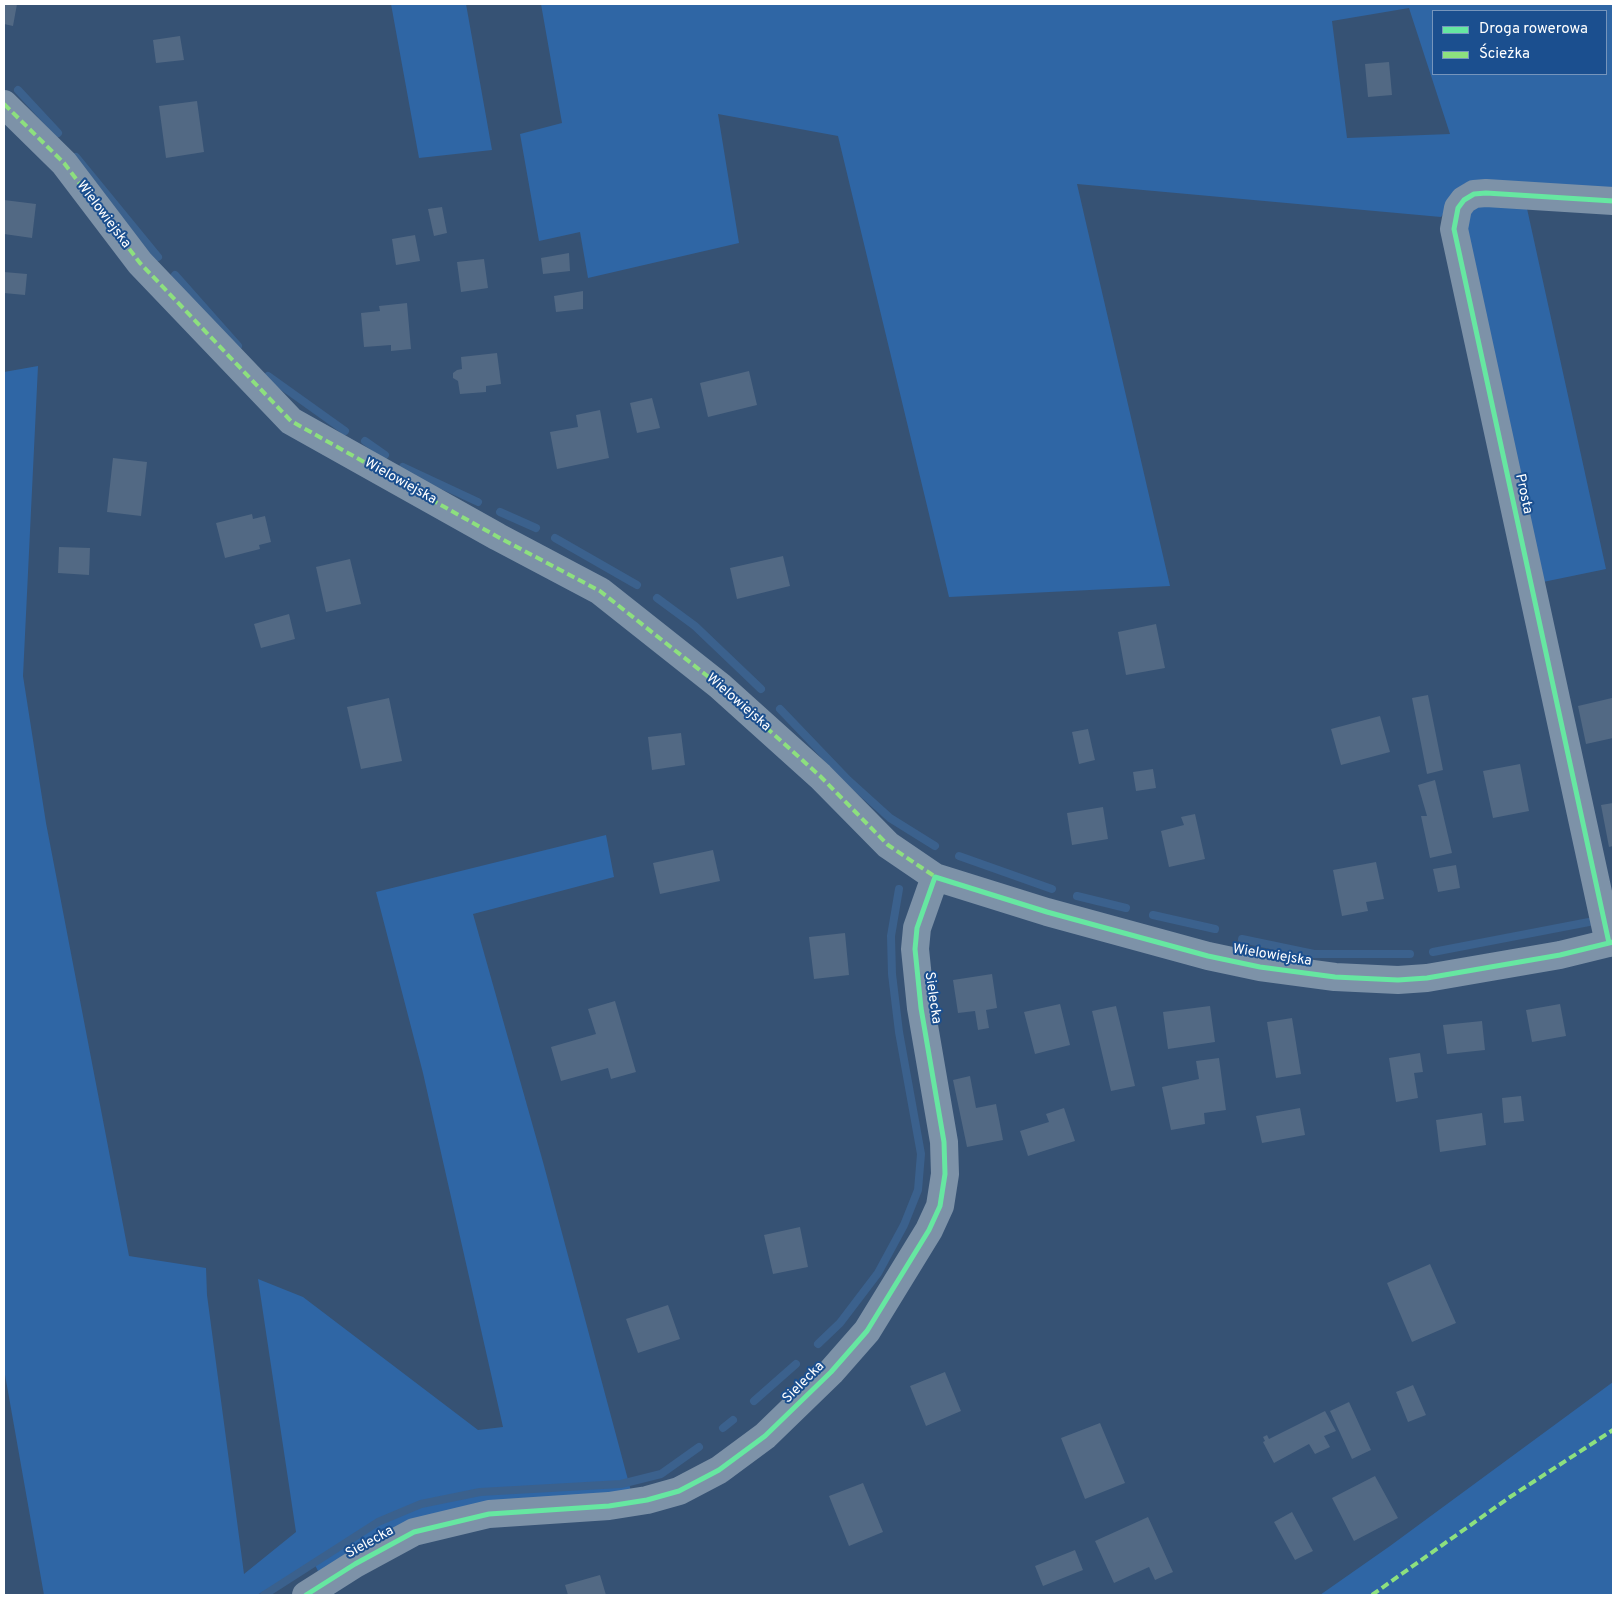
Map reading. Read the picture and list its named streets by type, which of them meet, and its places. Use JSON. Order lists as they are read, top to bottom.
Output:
{
  "streets": {
    "street": ["Wielowiejska", "Prosta", "Sielecka"]
  },
  "crossings": [
    ["Wielowiejska", "Prosta"],
    ["Wielowiejska", "Sielecka"]
  ],
  "legend": ["Droga rowerowa", "Ścieżka"]
}
